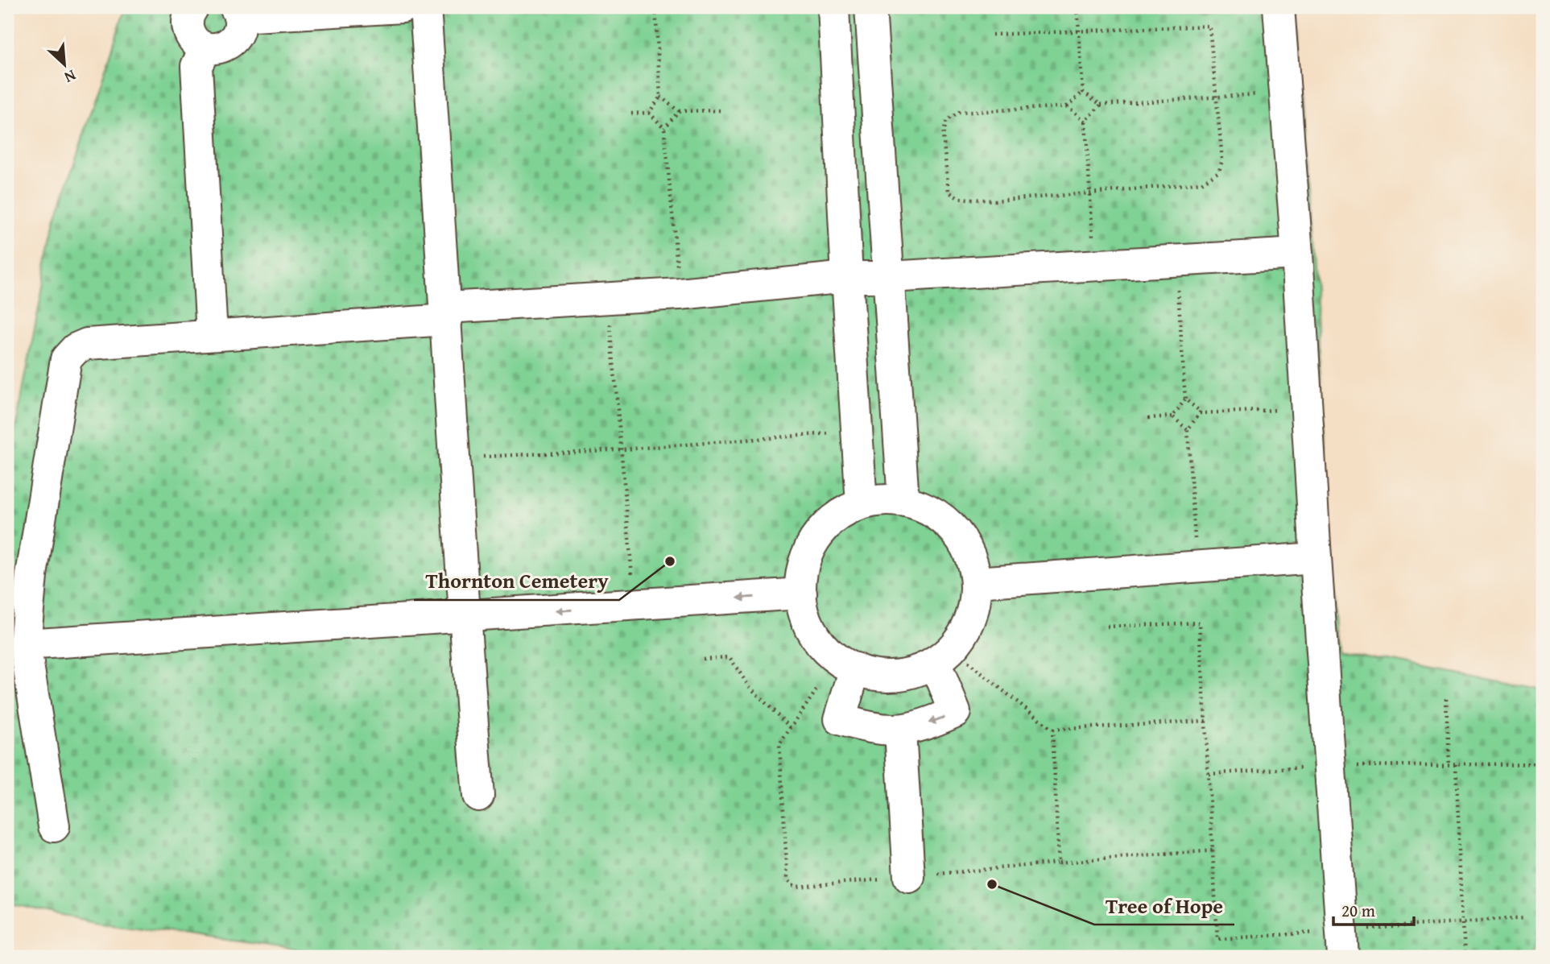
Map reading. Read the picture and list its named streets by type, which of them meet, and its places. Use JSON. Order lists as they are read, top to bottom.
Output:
{
  "places": ["Thornton Cemetery", "Tree of Hope"],
  "scale_bar": "20 m",
  "north": "bottom right"
}
